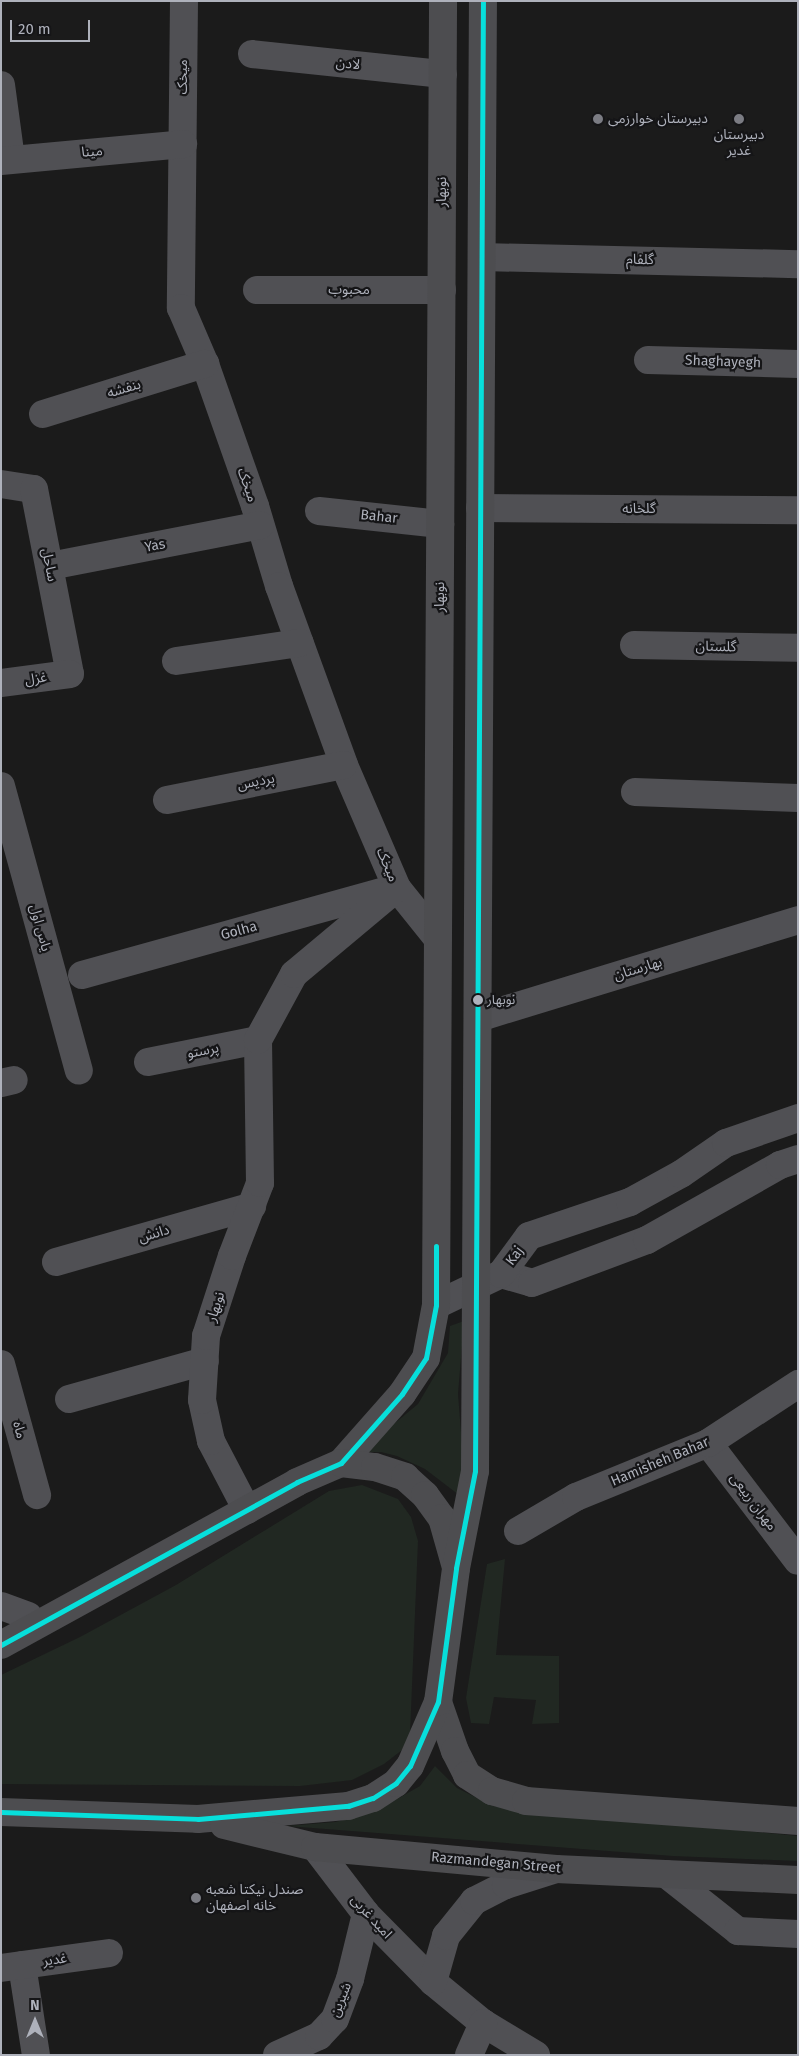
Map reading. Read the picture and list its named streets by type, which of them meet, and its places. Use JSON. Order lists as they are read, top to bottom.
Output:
{
  "streets": {
    "main road": ["نوبهار", "Razmandegan Street"],
    "street": [
      "لادن",
      "میخک",
      "مینا",
      "گلفام",
      "محبوب",
      "Shaghayegh",
      "بنفشه",
      "گلخانه",
      "Bahar",
      "Yas",
      "ساحل",
      "گلستان",
      "غزل",
      "پردیس",
      "یاس اول",
      "Golha",
      "بهارستان",
      "پرستو",
      "دانش",
      "Kaj",
      "ماه",
      "Hamisheh Bahar",
      "مهران ربیعی",
      "امید غربی",
      "غدیر",
      "شیرین"
    ]
  },
  "crossings": [
    ["لادن", "نوبهار"],
    ["میخک", "مینا"],
    ["میخک", "نوبهار"],
    ["میخک", "بنفشه"],
    ["میخک", "Yas"],
    ["میخک", "پردیس"],
    ["میخک", "Golha"],
    ["نوبهار", "محبوب"],
    ["نوبهار", "Bahar"],
    ["نوبهار", "Golha"],
    ["نوبهار", "پرستو"],
    ["نوبهار", "دانش"],
    ["Yas", "ساحل"],
    ["ساحل", "غزل"],
    ["Hamisheh Bahar", "مهران ربیعی"],
    ["Razmandegan Street", "امید غربی"],
    ["امید غربی", "شیرین"]
  ],
  "places": [
    "دبیرستان خوارزمی",
    "دبیرستان غدیر",
    "نوبهار",
    "صندل نیکتا شعبه خانه اصفهان"
  ],
  "scale_bar": "20 m",
  "north": "top"
}
